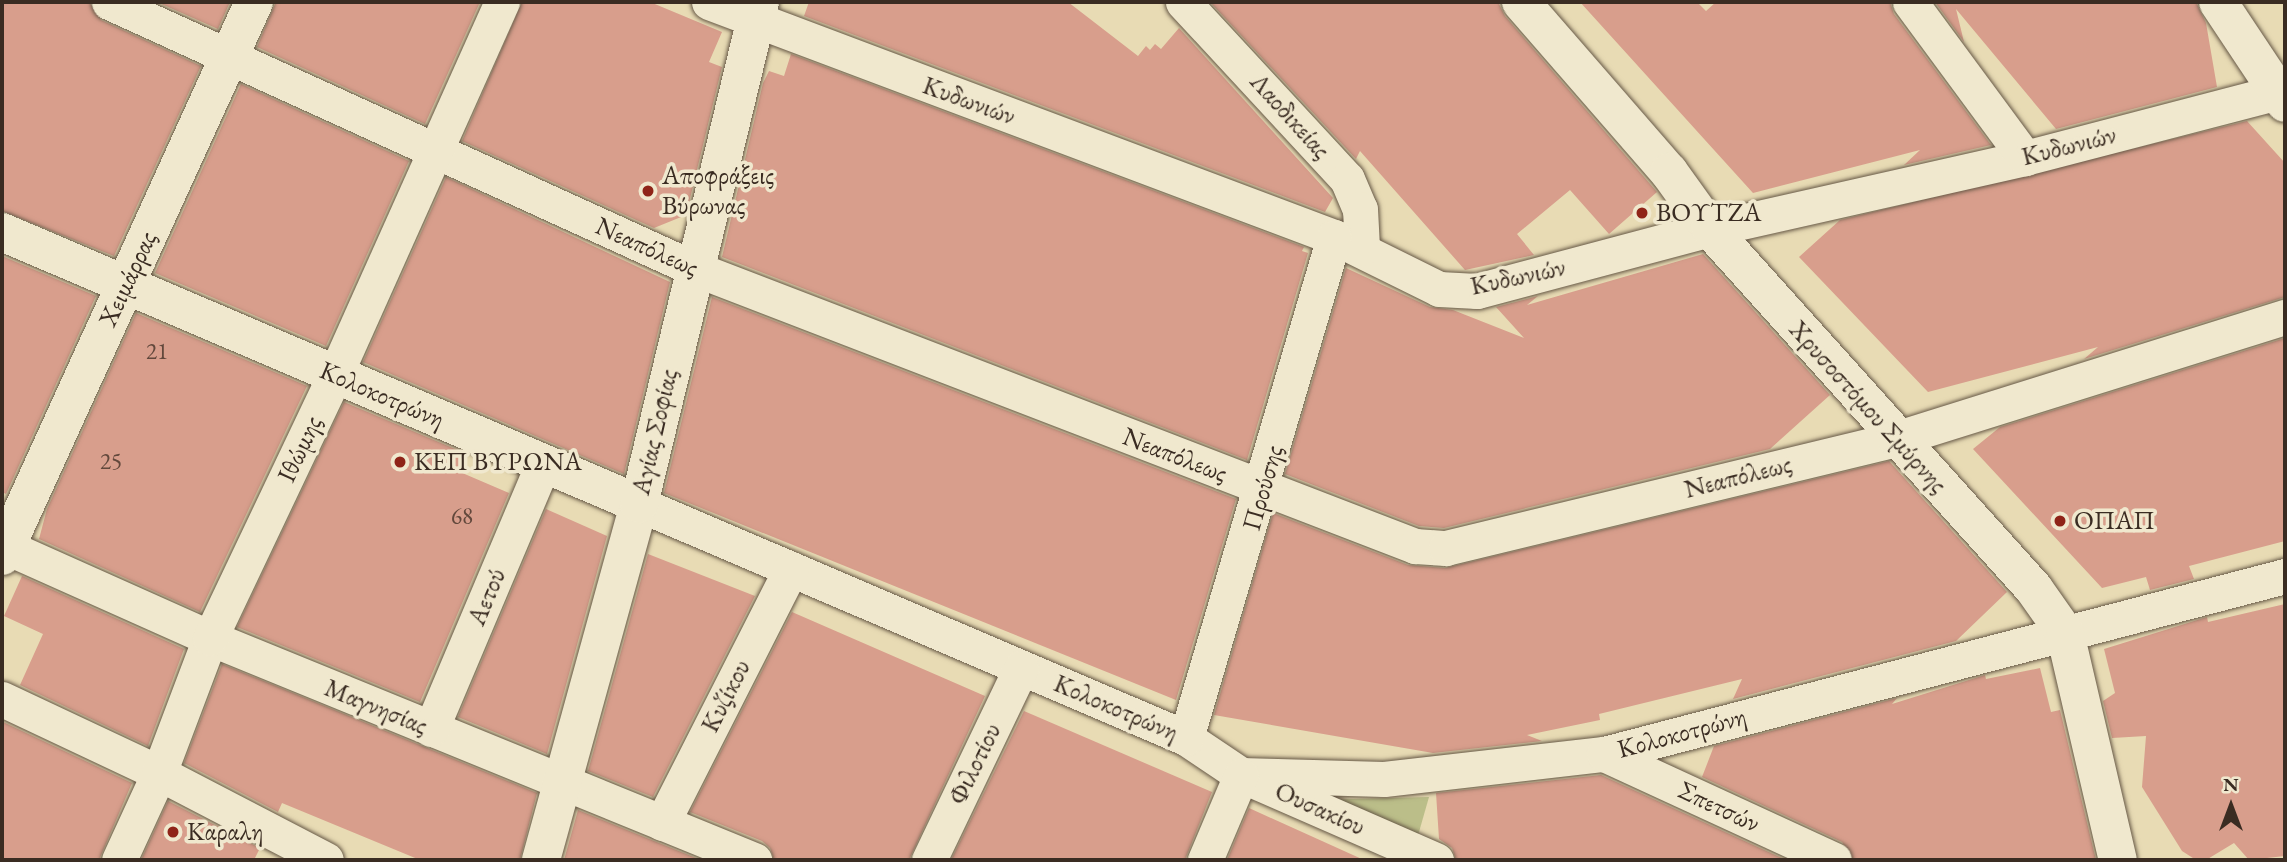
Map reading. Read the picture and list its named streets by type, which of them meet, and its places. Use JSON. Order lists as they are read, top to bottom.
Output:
{
  "streets": {
    "street": [
      "Κυδωνιών",
      "Λαοδικείας",
      "Νεαπόλεως",
      "Χειμάρρας",
      "Κολοκοτρώνη",
      "Χρυσοστόμου Σμύρνης",
      "Αγίας Σοφίας",
      "Ιθώμης",
      "Προύσης",
      "Αετού",
      "Κυζίκου",
      "Μαγνησίας",
      "Φιλοτίου",
      "Σπετσών",
      "Ουσακίου"
    ]
  },
  "crossings": [
    ["Κυδωνιών", "Λαοδικείας"],
    ["Κυδωνιών", "Χρυσοστόμου Σμύρνης"],
    ["Κυδωνιών", "Αγίας Σοφίας"],
    ["Κυδωνιών", "Προύσης"],
    ["Λαοδικείας", "Προύσης"],
    ["Νεαπόλεως", "Χειμάρρας"],
    ["Νεαπόλεως", "Χρυσοστόμου Σμύρνης"],
    ["Νεαπόλεως", "Αγίας Σοφίας"],
    ["Νεαπόλεως", "Ιθώμης"],
    ["Νεαπόλεως", "Προύσης"],
    ["Χειμάρρας", "Κολοκοτρώνη"],
    ["Χειμάρρας", "Μαγνησίας"],
    ["Κολοκοτρώνη", "Χρυσοστόμου Σμύρνης"],
    ["Κολοκοτρώνη", "Αγίας Σοφίας"],
    ["Κολοκοτρώνη", "Ιθώμης"],
    ["Κολοκοτρώνη", "Προύσης"],
    ["Κολοκοτρώνη", "Αετού"],
    ["Κολοκοτρώνη", "Κυζίκου"],
    ["Κολοκοτρώνη", "Φιλοτίου"],
    ["Κολοκοτρώνη", "Σπετσών"],
    ["Κολοκοτρώνη", "Ουσακίου"],
    ["Αγίας Σοφίας", "Μαγνησίας"],
    ["Ιθώμης", "Μαγνησίας"],
    ["Αετού", "Μαγνησίας"],
    ["Κυζίκου", "Μαγνησίας"]
  ],
  "places": [
    "Αποφράξεις Βύρωνας",
    "ΒΟΥΤΖΑ",
    "ΚΕΠ ΒΥΡΩΝΑ",
    "ΟΠΑΠ",
    "Καραλη"
  ],
  "house_numbers": ["21", "25", "68"],
  "north": "top"
}
